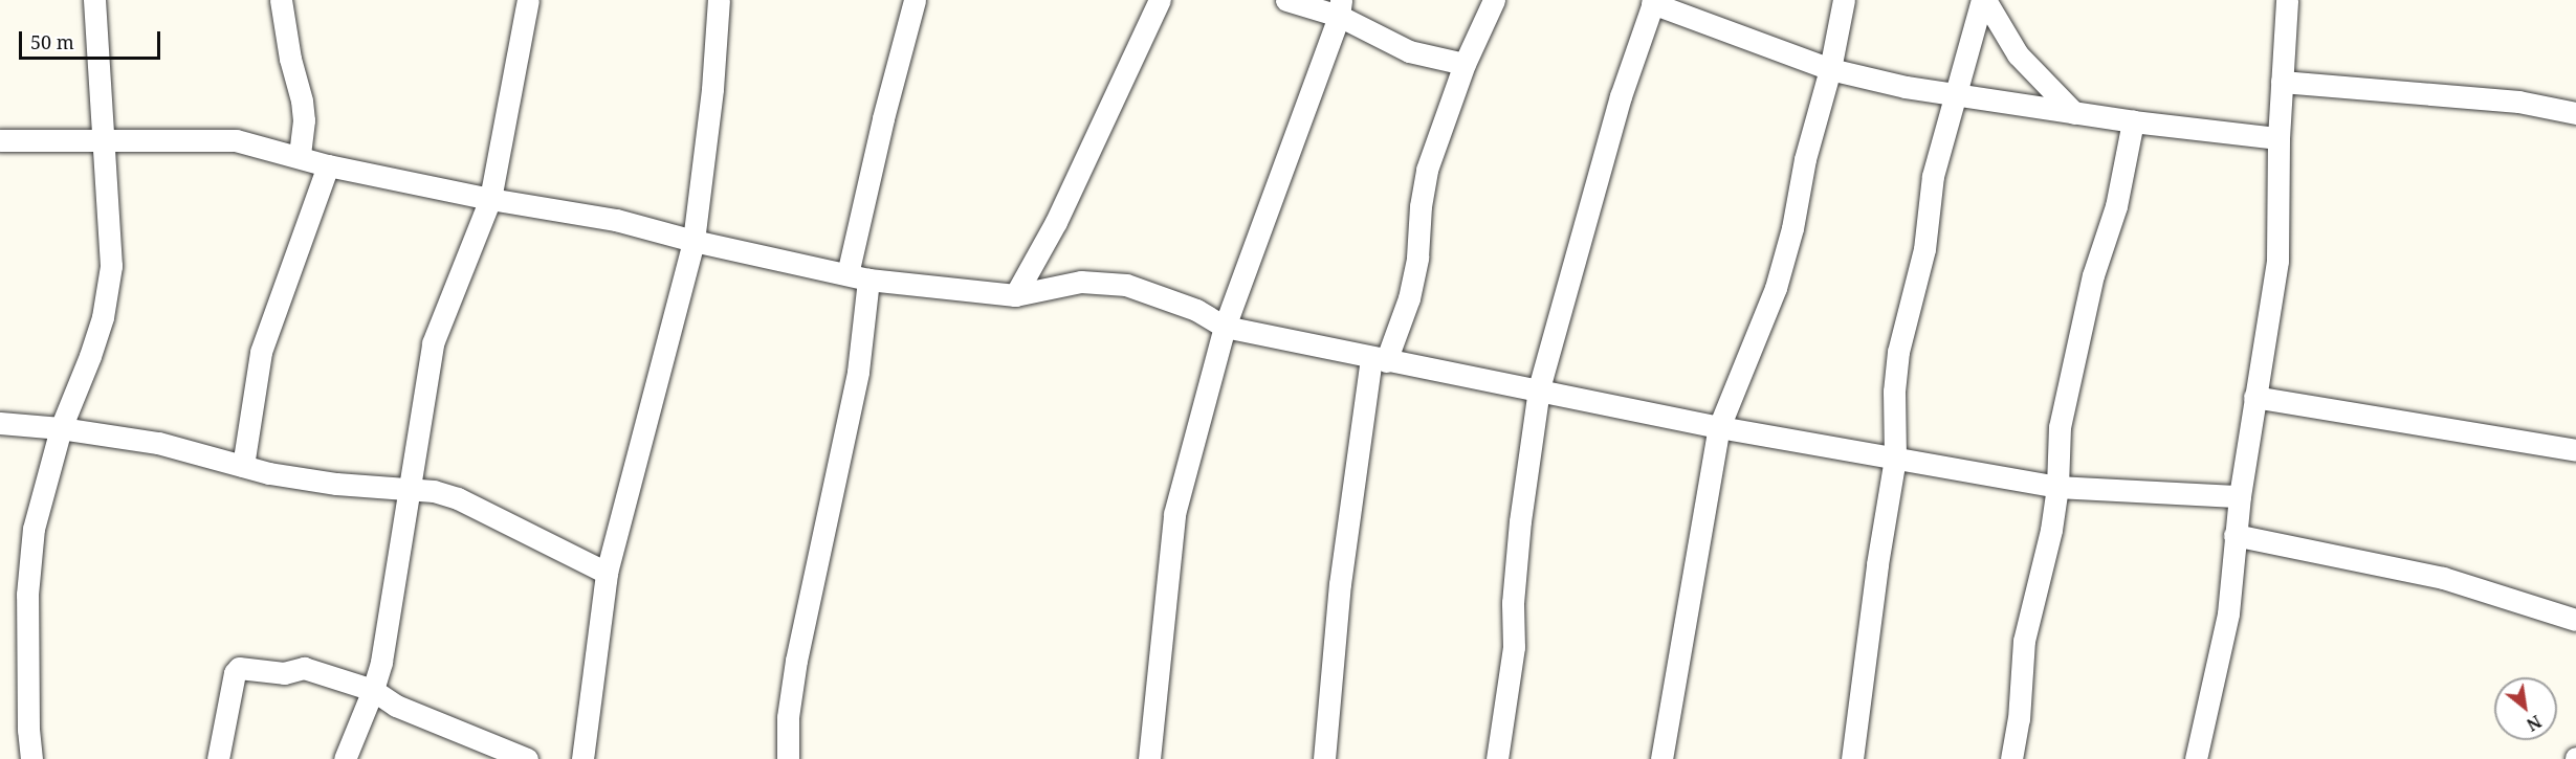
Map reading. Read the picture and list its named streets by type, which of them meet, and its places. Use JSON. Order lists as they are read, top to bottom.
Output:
{
  "scale_bar": "50 m",
  "north": "bottom right"
}
